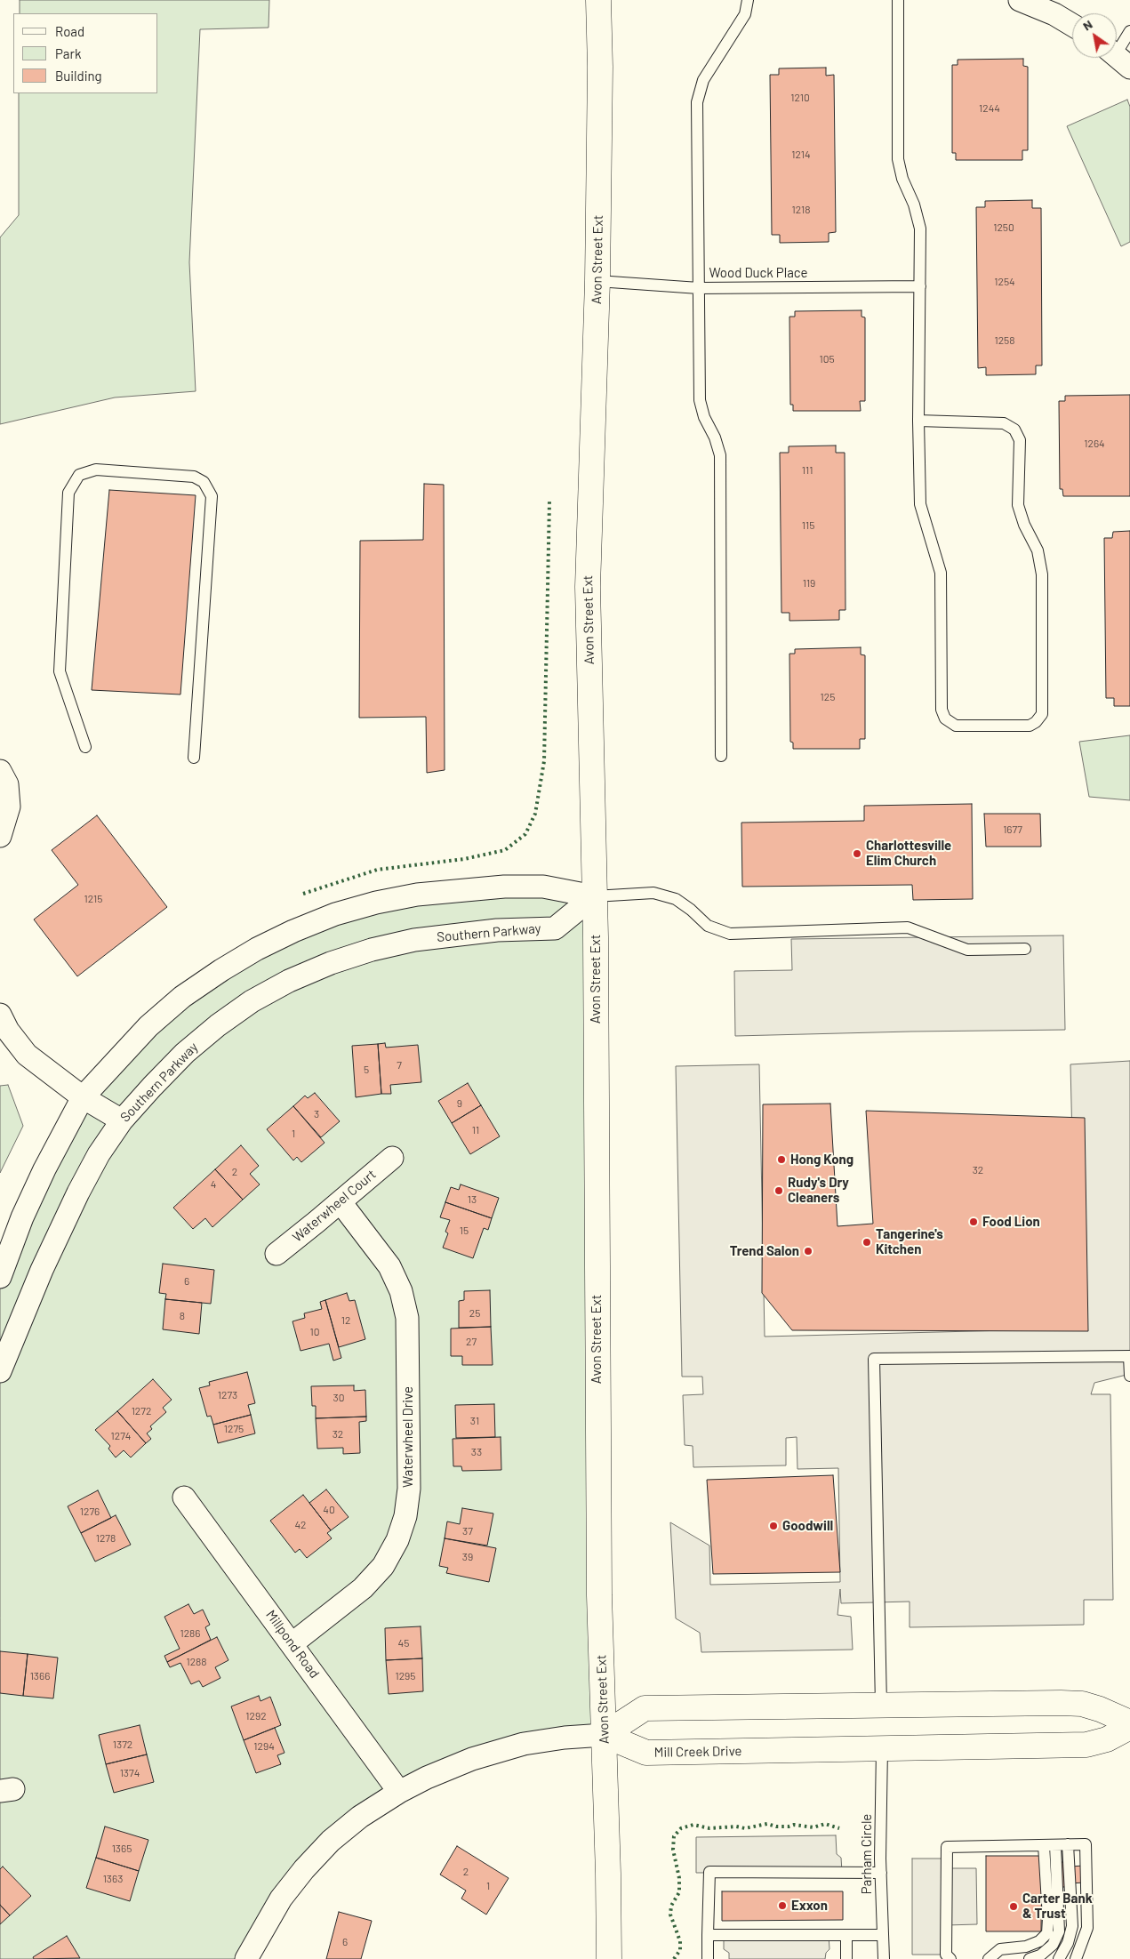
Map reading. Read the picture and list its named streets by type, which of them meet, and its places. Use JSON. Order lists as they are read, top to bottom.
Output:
{
  "streets": {
    "main road": ["Avon Street Ext", "Mill Creek Drive"],
    "street": [
      "Southern Parkway",
      "Waterwheel Court",
      "Waterwheel Drive",
      "Millpond Road"
    ],
    "lane": ["Wood Duck Place", "Parham Circle"]
  },
  "crossings": [
    ["Avon Street Ext", "Wood Duck Place"],
    ["Avon Street Ext", "Southern Parkway"],
    ["Avon Street Ext", "Mill Creek Drive"],
    ["Waterwheel Court", "Waterwheel Drive"],
    ["Waterwheel Drive", "Millpond Road"],
    ["Millpond Road", "Mill Creek Drive"],
    ["Mill Creek Drive", "Parham Circle"]
  ],
  "places": [
    "Charlottesville Elim Church",
    "Hong Kong",
    "Rudy's Dry Cleaners",
    "Food Lion",
    "Tangerine's Kitchen",
    "Trend Salon",
    "Goodwill",
    "Exxon",
    "Carter Bank & Trust"
  ],
  "house_numbers": [
    "1210",
    "1244",
    "1214",
    "1218",
    "1250",
    "1254",
    "1258",
    "105",
    "1264",
    "111",
    "115",
    "119",
    "125",
    "1677",
    "1215",
    "7",
    "5",
    "9",
    "3",
    "11",
    "1",
    "32",
    "2",
    "4",
    "13",
    "15",
    "6",
    "25",
    "8",
    "12",
    "10",
    "27",
    "1273",
    "30",
    "1272",
    "31",
    "1275",
    "32",
    "1274",
    "33",
    "40",
    "1276",
    "42",
    "37",
    "1278",
    "39",
    "1286",
    "45",
    "1288",
    "1366",
    "1295",
    "1292",
    "1372",
    "1294",
    "1374",
    "1365",
    "2",
    "1363",
    "1",
    "6"
  ],
  "legend": ["Road", "Park", "Building"],
  "north": "top left"
}
